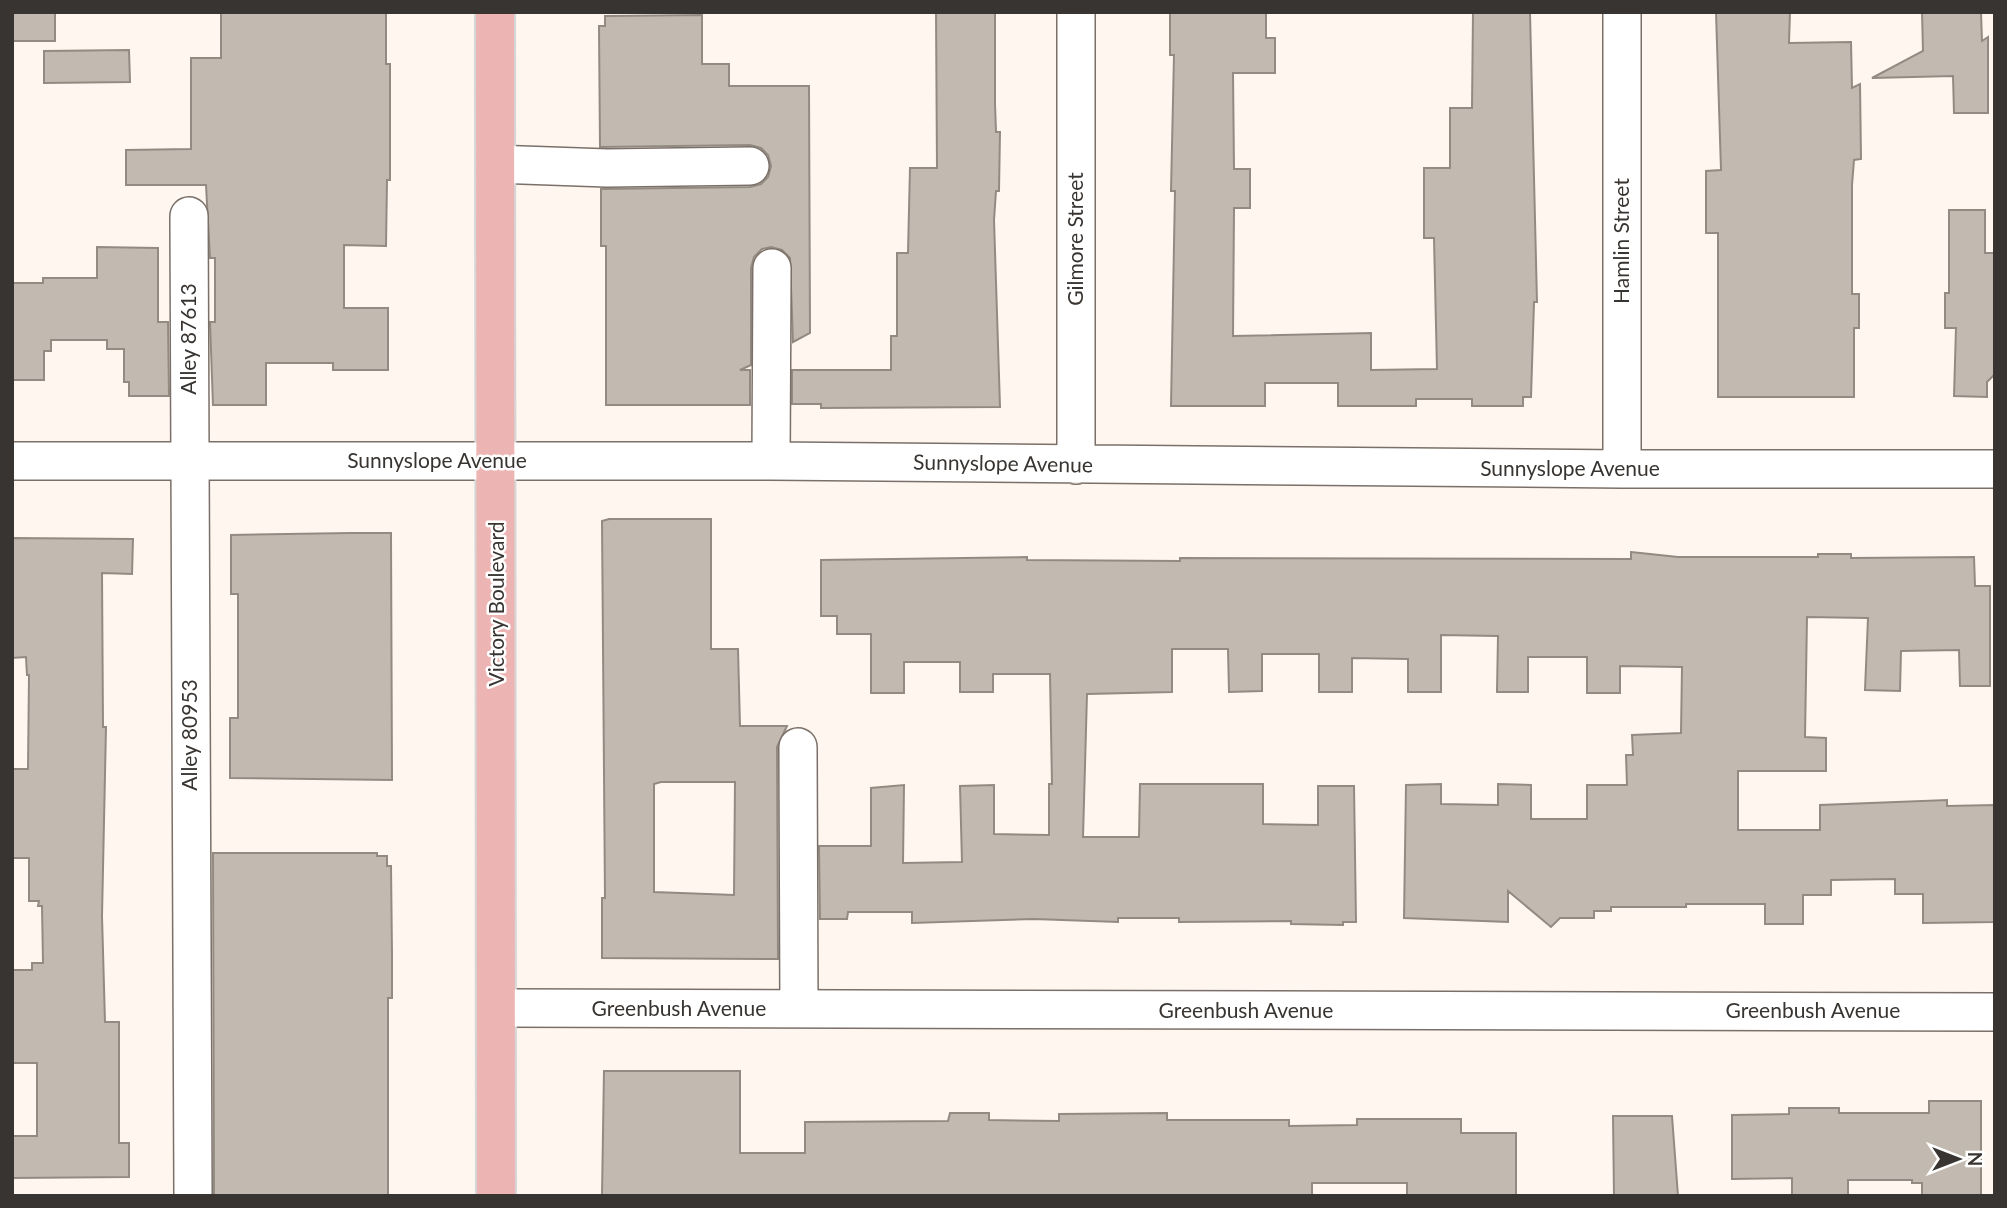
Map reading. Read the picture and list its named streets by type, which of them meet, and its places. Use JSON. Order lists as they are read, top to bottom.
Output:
{
  "streets": {
    "main road": ["Victory Boulevard"],
    "street": [
      "Gilmore Street",
      "Hamlin Street",
      "Alley 87613",
      "Sunnyslope Avenue",
      "Alley 80953",
      "Greenbush Avenue"
    ]
  },
  "crossings": [
    ["Gilmore Street", "Sunnyslope Avenue"],
    ["Hamlin Street", "Sunnyslope Avenue"],
    ["Alley 87613", "Sunnyslope Avenue"],
    ["Alley 87613", "Alley 80953"],
    ["Sunnyslope Avenue", "Victory Boulevard"],
    ["Sunnyslope Avenue", "Alley 80953"],
    ["Victory Boulevard", "Greenbush Avenue"]
  ],
  "north": "right"
}
